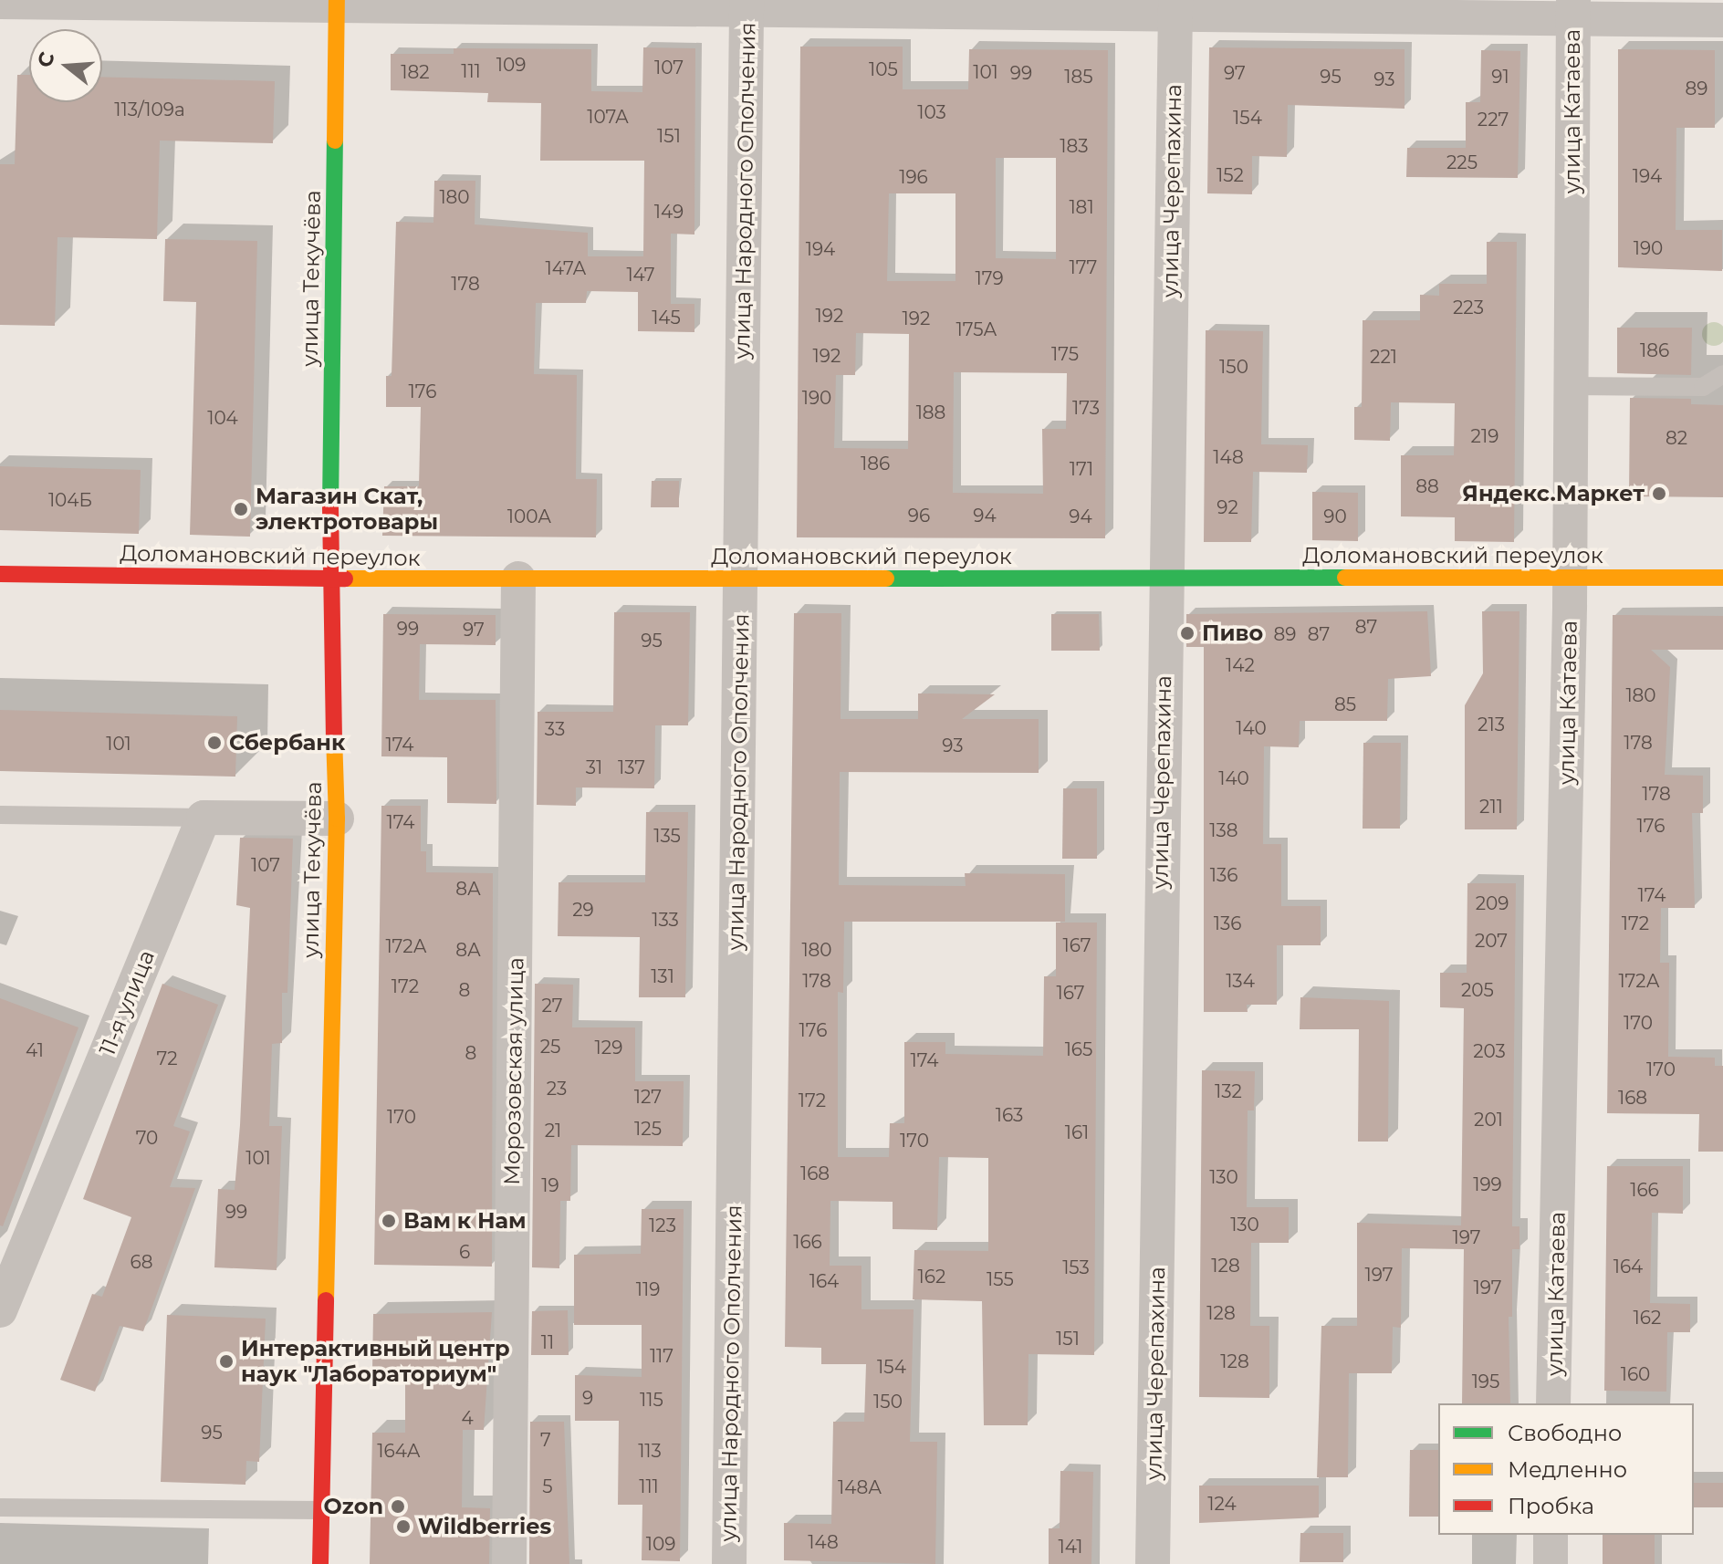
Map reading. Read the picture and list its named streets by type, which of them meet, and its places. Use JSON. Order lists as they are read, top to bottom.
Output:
{
  "streets": {
    "main road": ["улица Текучёва", "Доломановский переулок"],
    "street": [
      "улица Катаева",
      "улица Народного Ополчения",
      "улица Черепахина",
      "11-я улица",
      "Морозовская улица"
    ]
  },
  "crossings": [
    ["улица Катаева", "Доломановский переулок"],
    ["улица Народного Ополчения", "Доломановский переулок"],
    ["улица Черепахина", "Доломановский переулок"],
    ["улица Текучёва", "Доломановский переулок"],
    ["Доломановский переулок", "Морозовская улица"]
  ],
  "places": [
    "Яндекс.Маркет",
    "Магазин Скат, электротовары",
    "Пиво",
    "Сбербанк",
    "Вам к Нам",
    "Интерактивный центр наук \"Лабораториум\"",
    "Ozon",
    "Wildberries"
  ],
  "house_numbers": [
    "109",
    "107",
    "105",
    "111",
    "182",
    "101",
    "99",
    "97",
    "185",
    "95",
    "91",
    "93",
    "89",
    "113/109а",
    "103",
    "107А",
    "154",
    "227",
    "151",
    "183",
    "225",
    "152",
    "194",
    "196",
    "180",
    "181",
    "149",
    "190",
    "194",
    "177",
    "147А",
    "147",
    "179",
    "178",
    "223",
    "192",
    "145",
    "192",
    "175А",
    "186",
    "175",
    "192",
    "221",
    "150",
    "176",
    "190",
    "173",
    "188",
    "104",
    "219",
    "82",
    "148",
    "186",
    "171",
    "88",
    "104Б",
    "92",
    "96",
    "94",
    "100А",
    "94",
    "90",
    "87",
    "99",
    "97",
    "89",
    "87",
    "95",
    "142",
    "180",
    "85",
    "213",
    "140",
    "33",
    "178",
    "101",
    "174",
    "93",
    "31",
    "137",
    "140",
    "178",
    "211",
    "174",
    "176",
    "138",
    "135",
    "107",
    "136",
    "8А",
    "174",
    "209",
    "29",
    "133",
    "136",
    "172",
    "207",
    "167",
    "172А",
    "8А",
    "180",
    "131",
    "178",
    "134",
    "172А",
    "172",
    "8",
    "205",
    "167",
    "27",
    "170",
    "176",
    "25",
    "129",
    "165",
    "41",
    "203",
    "8",
    "72",
    "174",
    "170",
    "23",
    "132",
    "127",
    "168",
    "172",
    "163",
    "170",
    "201",
    "125",
    "21",
    "161",
    "70",
    "170",
    "101",
    "168",
    "130",
    "199",
    "19",
    "166",
    "99",
    "130",
    "123",
    "197",
    "166",
    "6",
    "68",
    "128",
    "164",
    "153",
    "197",
    "162",
    "155",
    "164",
    "197",
    "119",
    "128",
    "162",
    "151",
    "11",
    "117",
    "128",
    "154",
    "160",
    "195",
    "9",
    "115",
    "150",
    "4",
    "95",
    "7",
    "164А",
    "113",
    "5",
    "111",
    "148А",
    "124",
    "148",
    "109",
    "141"
  ],
  "legend": ["Свободно", "Медленно", "Пробка"],
  "north": "left"
}
